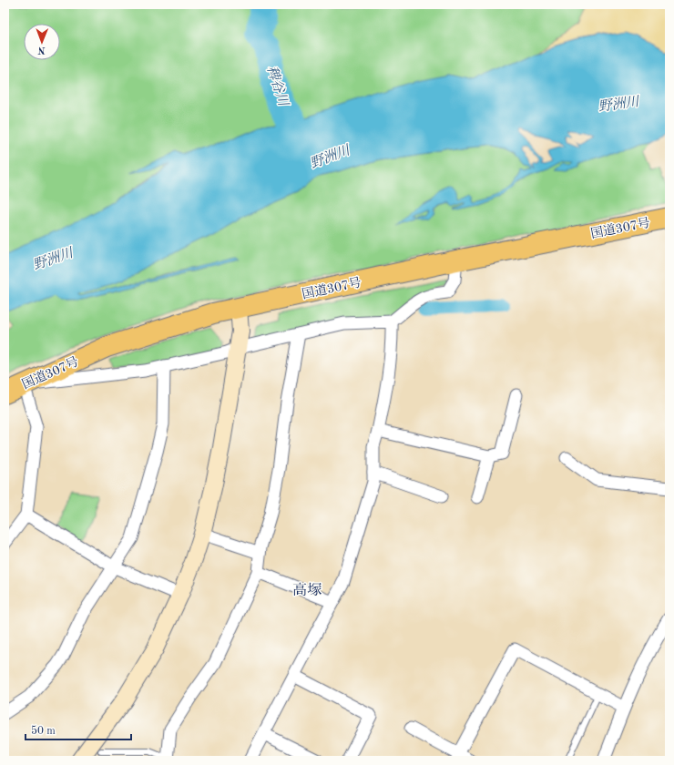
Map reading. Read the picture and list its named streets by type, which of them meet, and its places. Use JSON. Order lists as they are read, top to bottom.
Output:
{
  "streets": {
    "highway": ["国道307号"]
  },
  "districts": ["高塚"],
  "water": ["稗谷川", "野洲川"],
  "scale_bar": "50 m",
  "north": "bottom"
}
